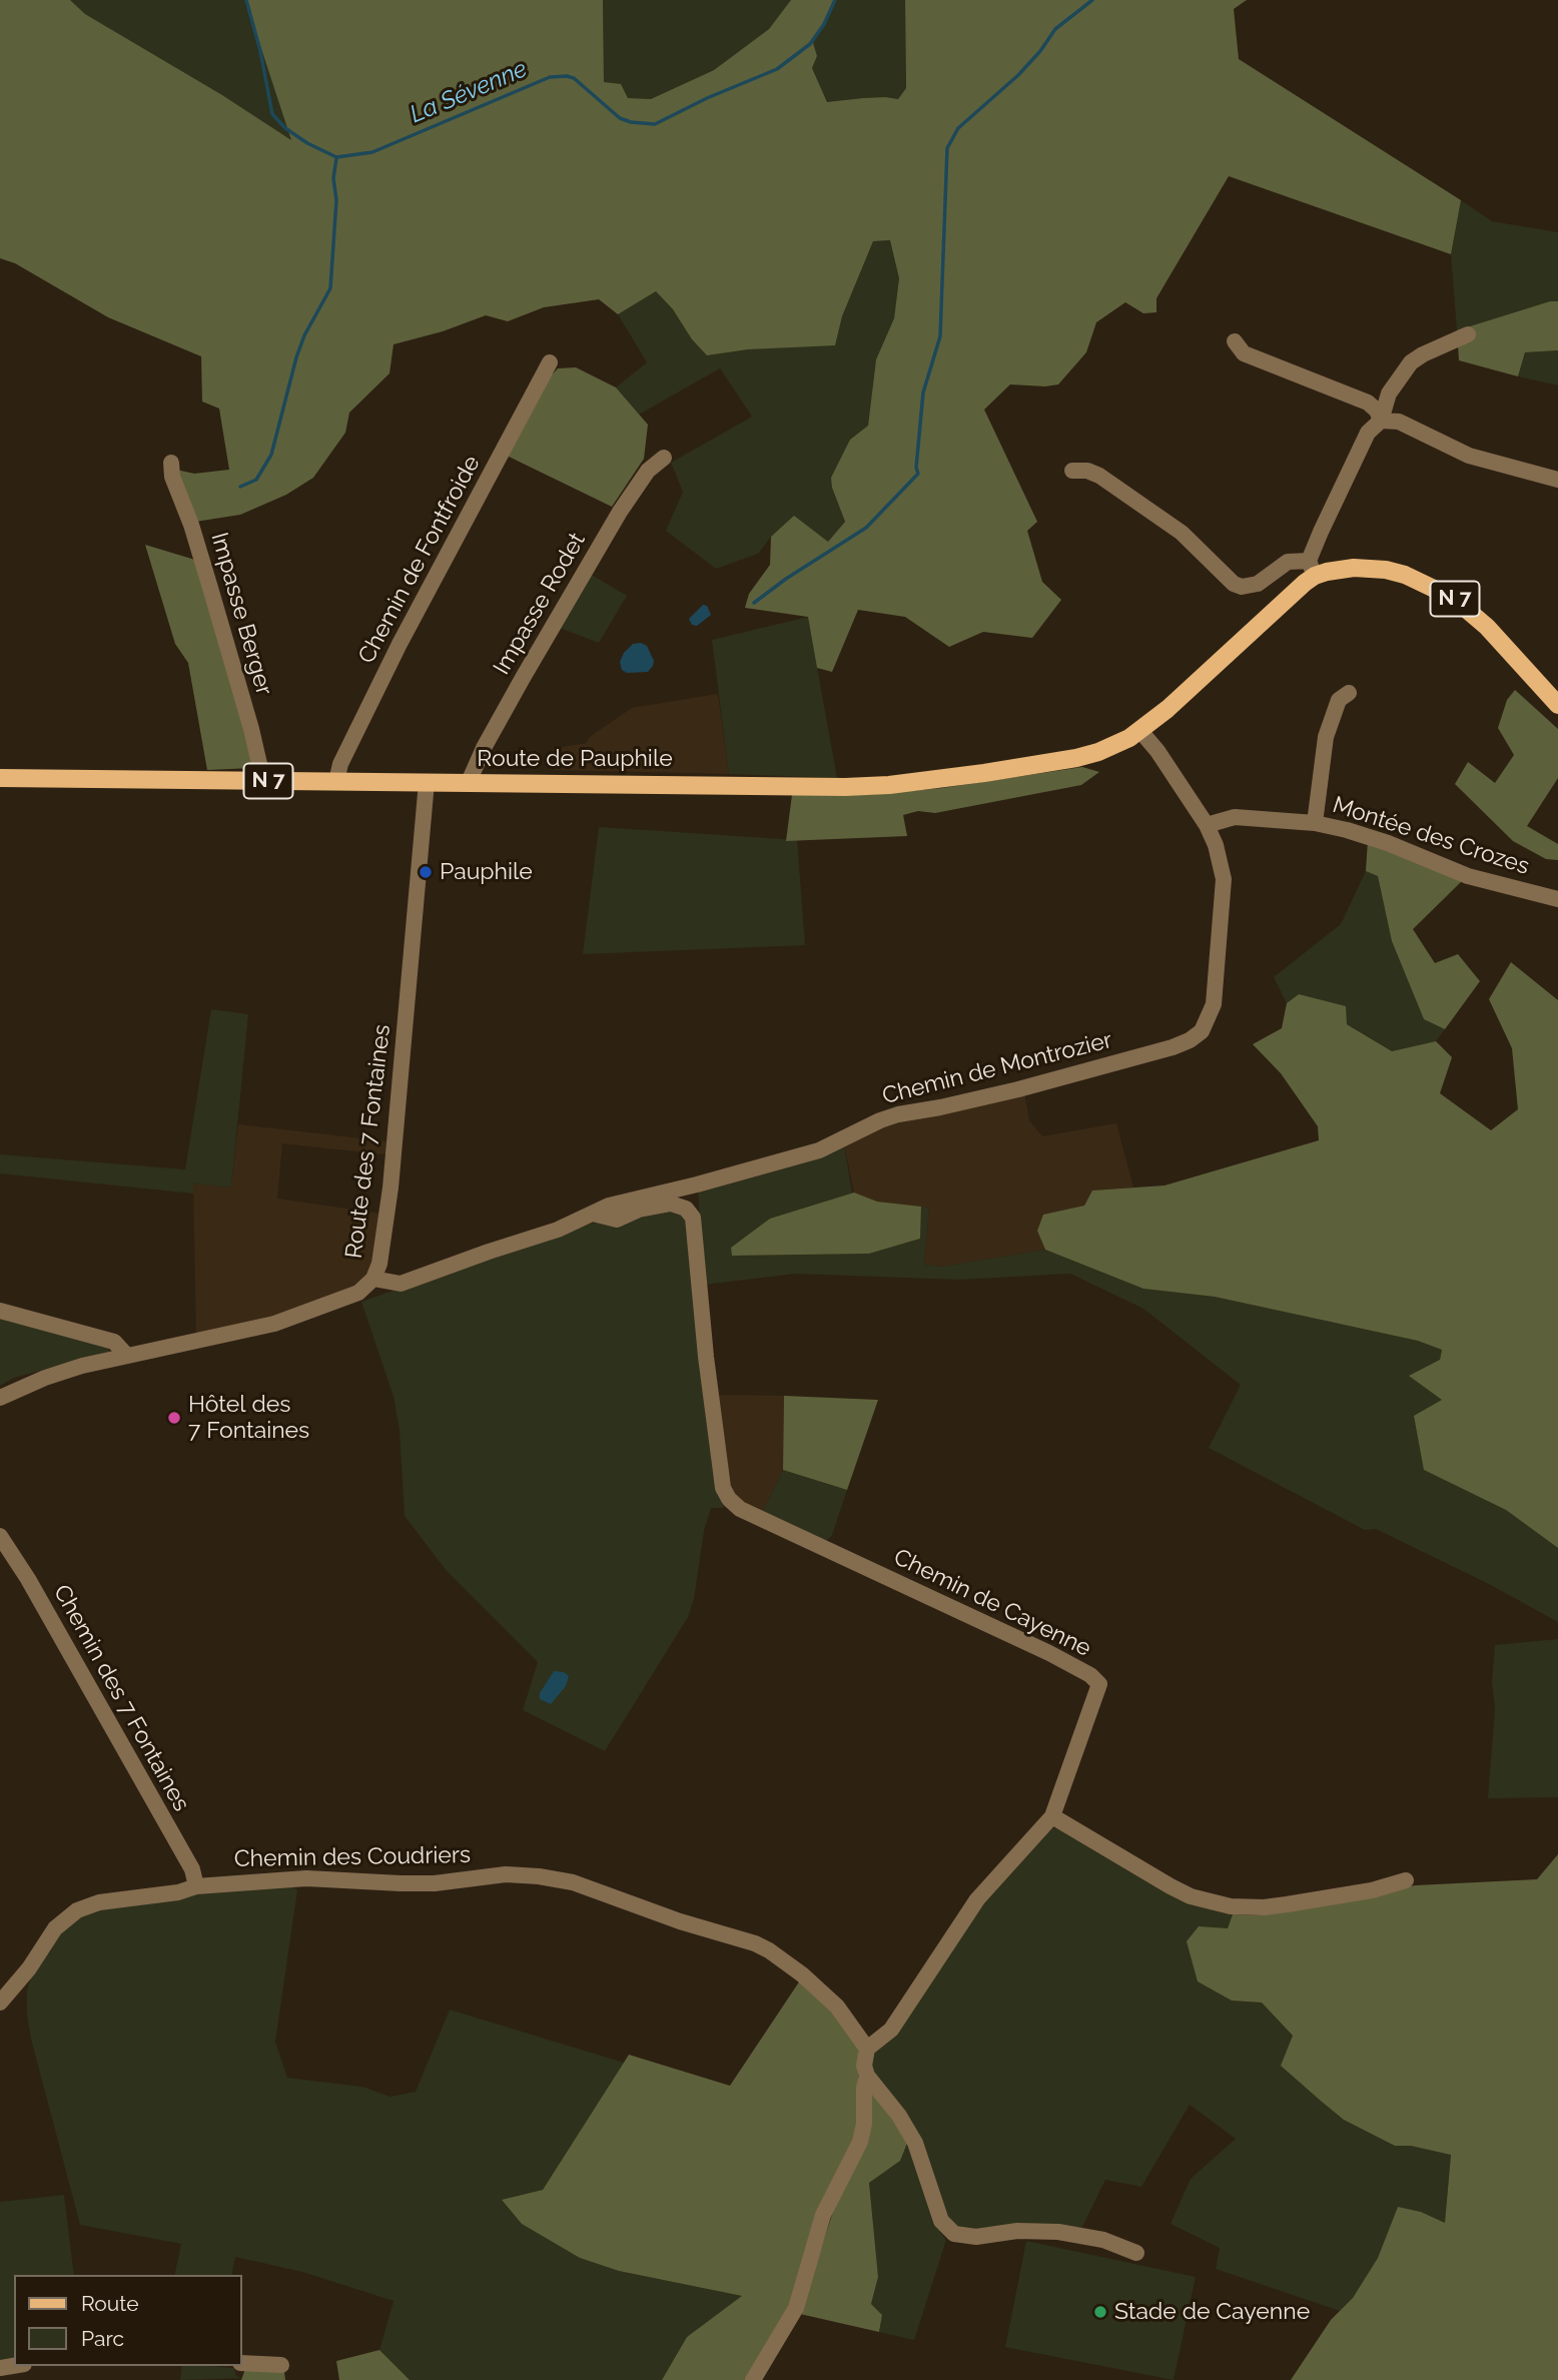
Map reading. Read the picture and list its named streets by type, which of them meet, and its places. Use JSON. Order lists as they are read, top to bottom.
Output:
{
  "streets": {
    "main road": ["N 7", "Route de Pauphile"],
    "street": [
      "Chemin de Fontfroide",
      "Impasse Rodet",
      "Impasse Berger",
      "Montée des Crozes",
      "Chemin de Montrozier",
      "Route des 7 Fontaines",
      "Chemin de Cayenne",
      "Chemin des 7 Fontaines",
      "Chemin des Coudriers"
    ]
  },
  "crossings": [
    ["Chemin de Fontfroide", "Route de Pauphile"],
    ["N 7", "Route de Pauphile"],
    ["N 7", "Chemin de Montrozier"],
    ["Impasse Rodet", "Route de Pauphile"],
    ["Impasse Berger", "Route de Pauphile"],
    ["Route de Pauphile", "Chemin de Montrozier"],
    ["Route de Pauphile", "Route des 7 Fontaines"],
    ["Montée des Crozes", "Chemin de Montrozier"],
    ["Chemin de Montrozier", "Route des 7 Fontaines"],
    ["Chemin de Montrozier", "Chemin de Cayenne"],
    ["Chemin de Cayenne", "Chemin des Coudriers"],
    ["Chemin des 7 Fontaines", "Chemin des Coudriers"]
  ],
  "water": ["La Sévenne"],
  "places": ["Pauphile", "Hôtel des 7 Fontaines", "Stade de Cayenne"],
  "legend": ["Route", "Parc"]
}
